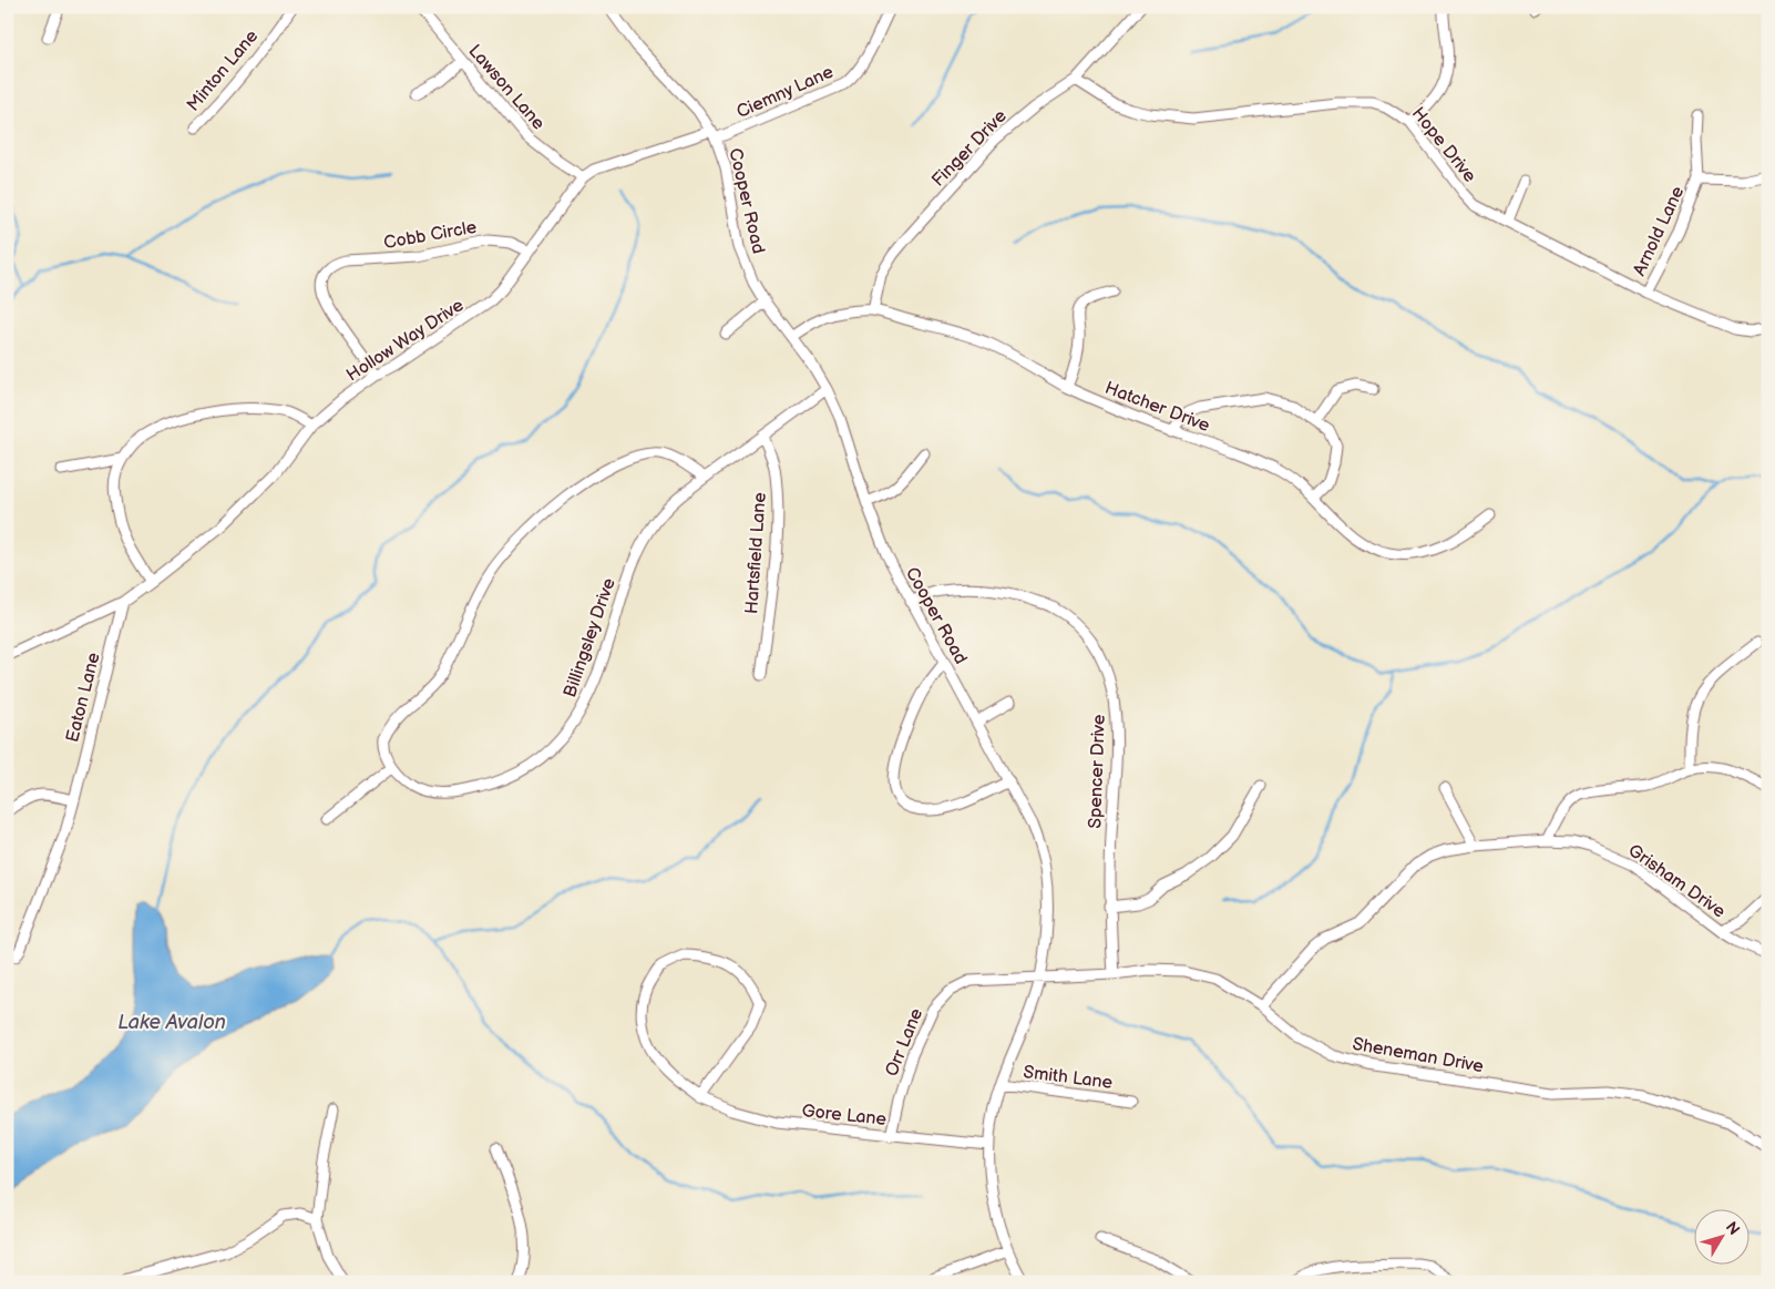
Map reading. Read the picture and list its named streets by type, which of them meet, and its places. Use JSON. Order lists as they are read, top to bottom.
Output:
{
  "streets": {
    "street": [
      "Minton Lane",
      "Lawson Lane",
      "Ciemny Lane",
      "Hope Drive",
      "Finger Drive",
      "Cooper Road",
      "Arnold Lane",
      "Cobb Circle",
      "Hollow Way Drive",
      "Hatcher Drive",
      "Hartsfield Lane",
      "Billingsley Drive",
      "Eaton Lane",
      "Spencer Drive",
      "Grisham Drive",
      "Orr Lane",
      "Sheneman Drive",
      "Smith Lane",
      "Gore Lane"
    ]
  },
  "crossings": [
    ["Lawson Lane", "Hollow Way Drive"],
    ["Ciemny Lane", "Cooper Road"],
    ["Ciemny Lane", "Hollow Way Drive"],
    ["Hope Drive", "Finger Drive"],
    ["Hope Drive", "Arnold Lane"],
    ["Finger Drive", "Hatcher Drive"],
    ["Cooper Road", "Hollow Way Drive"],
    ["Cooper Road", "Hatcher Drive"],
    ["Cooper Road", "Billingsley Drive"],
    ["Cooper Road", "Spencer Drive"],
    ["Cooper Road", "Orr Lane"],
    ["Cooper Road", "Sheneman Drive"],
    ["Cooper Road", "Smith Lane"],
    ["Cooper Road", "Gore Lane"],
    ["Cobb Circle", "Hollow Way Drive"],
    ["Hollow Way Drive", "Eaton Lane"],
    ["Hartsfield Lane", "Billingsley Drive"],
    ["Spencer Drive", "Sheneman Drive"],
    ["Grisham Drive", "Sheneman Drive"],
    ["Orr Lane", "Sheneman Drive"],
    ["Orr Lane", "Gore Lane"]
  ],
  "water": ["Lake Avalon"],
  "north": "top right"
}
